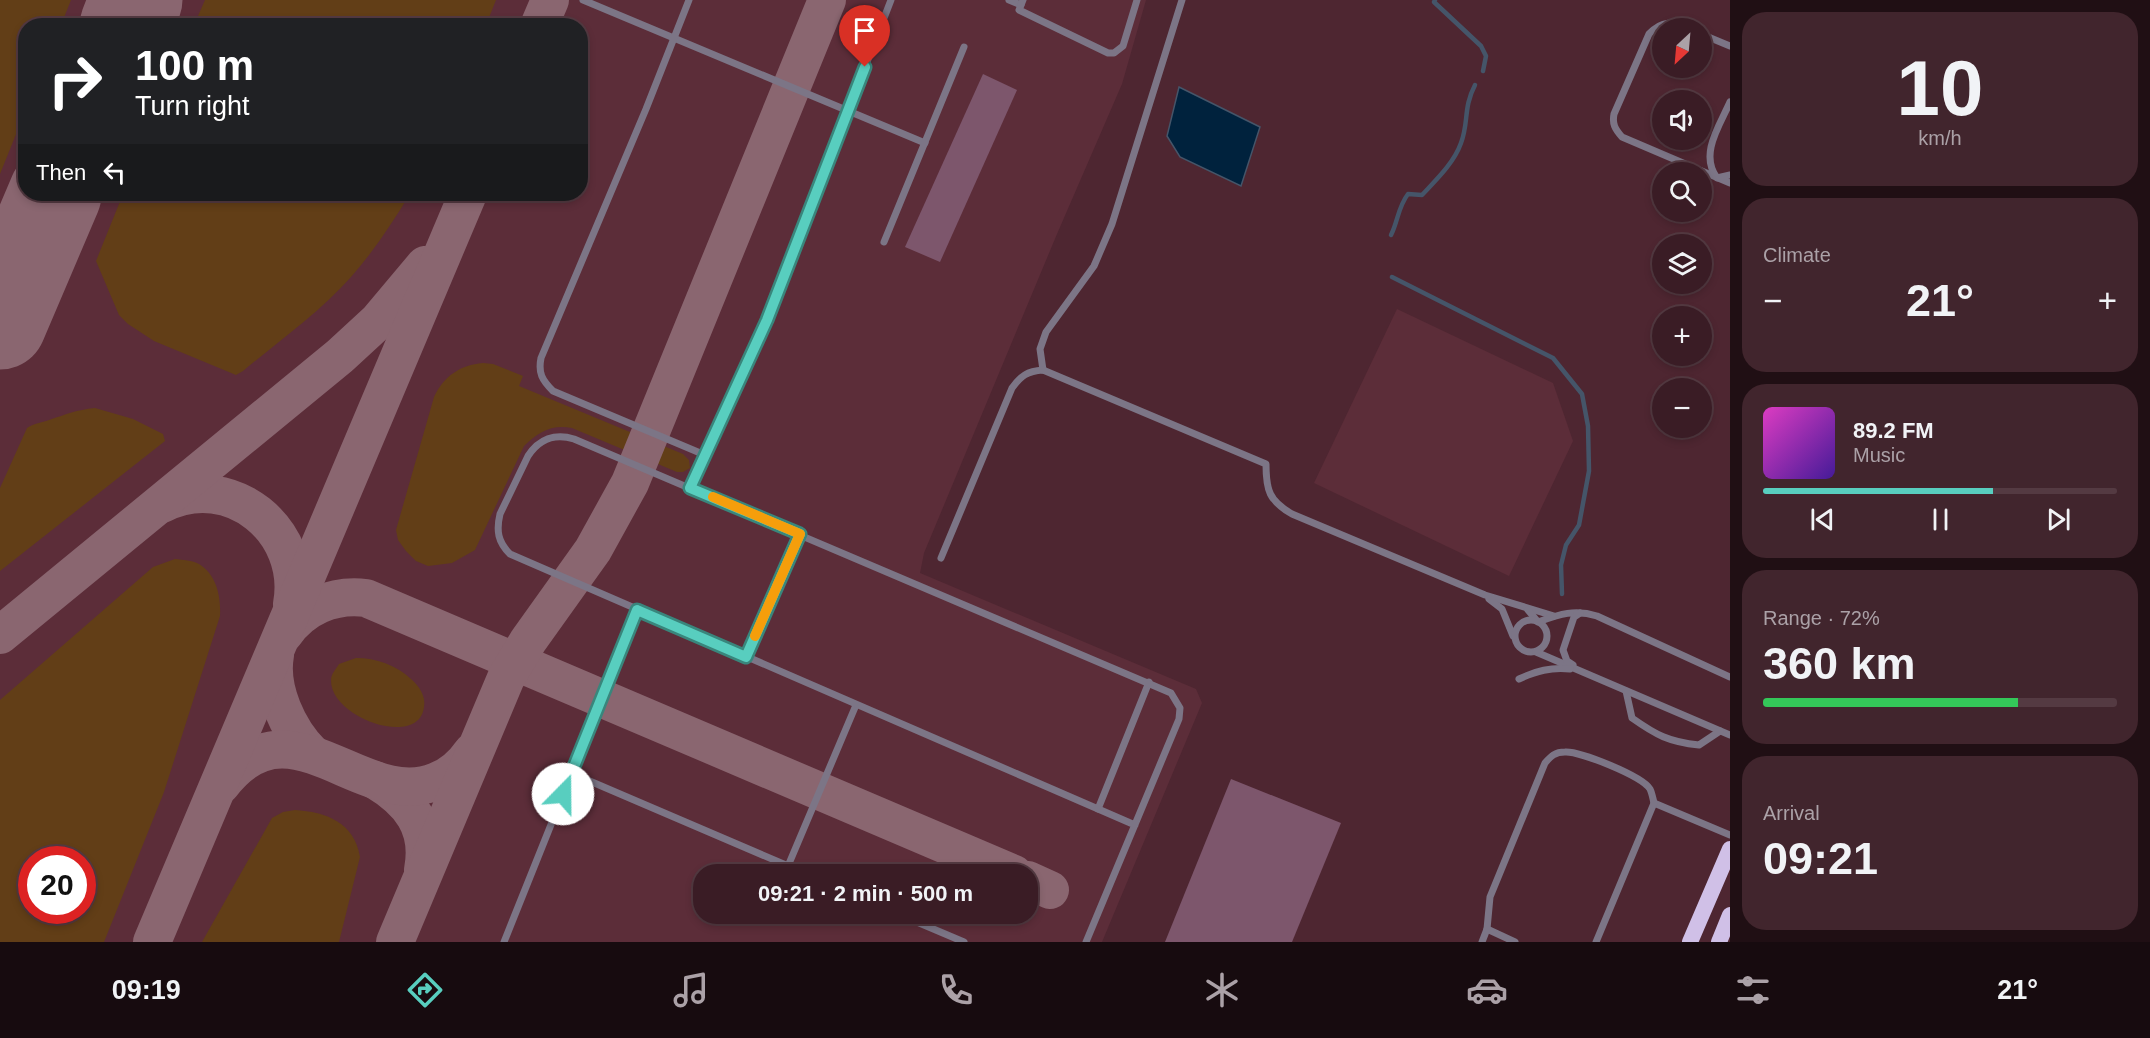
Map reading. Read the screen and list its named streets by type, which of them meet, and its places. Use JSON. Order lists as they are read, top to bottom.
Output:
{
  "north": "bottom left",
  "page": {
    "tile": [
      ["10", "km/h"],
      "Climate",
      ["Range · 72%", "360 km"],
      ["Arrival", "09:21"]
    ],
    "map_buttons": ["+", "−"],
    "turn": ["100 m", "Turn right"],
    "then": "Then",
    "heat": ["−", "21°", "+"],
    "song": ["89.2 FM", "Music"],
    "limit": "20",
    "trip": "09:21 · 2 min · 500 m",
    "tabs": ["09:19", "21°"]
  }
}
